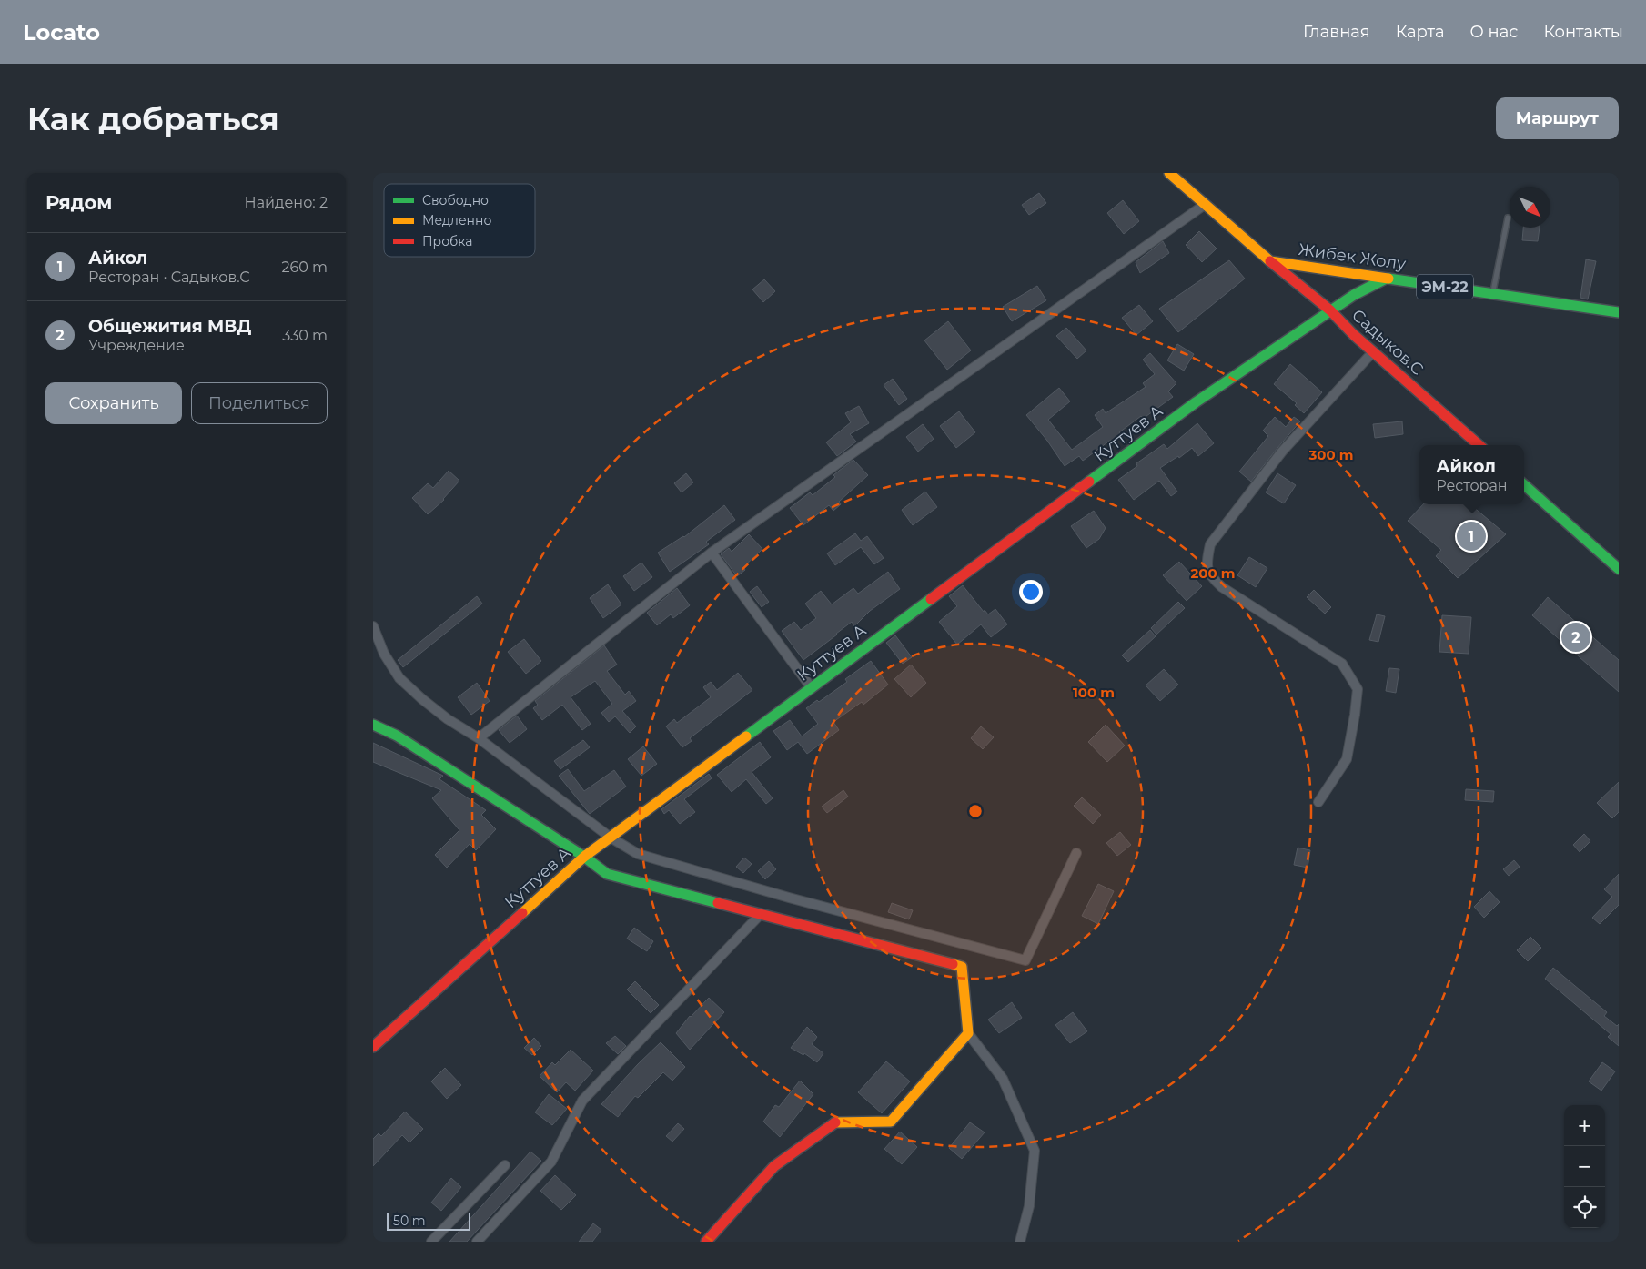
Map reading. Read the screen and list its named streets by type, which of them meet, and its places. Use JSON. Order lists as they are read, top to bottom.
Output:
{
  "streets": {
    "street": [
      "Жибек Жолу",
      "ЭМ-22",
      "Садыков.С",
      "Куттуев А"
    ]
  },
  "crossings": [
    ["Жибек Жолу", "Садыков.С"],
    ["Жибек Жолу", "Куттуев А"],
    ["Садыков.С", "Куттуев А"]
  ],
  "legend": ["Свободно", "Медленно", "Пробка"],
  "scale_bar": "50 m",
  "north": "bottom right",
  "page": {
    "header": "Locato",
    "nav": [
      "Главная",
      "Карта",
      "О нас",
      "Контакты"
    ],
    "buttons": [
      "Маршрут",
      ["Сохранить", "Поделиться"]
    ],
    "title": "Как добраться",
    "heading": ["Рядом", "Найдено: 2"],
    "list": [
      {
        "mark": "1",
        "name": "Айкол",
        "note": "Ресторан · Садыков.С",
        "value": "260 m"
      },
      {
        "mark": "2",
        "name": "Общежития МВД",
        "note": "Учреждение",
        "value": "330 m"
      }
    ],
    "popup": ["Айкол", "Ресторан"],
    "pins": ["1", "2"],
    "map_buttons": ["+", "−"],
    "scale": "50 m"
  },
  "rings": ["300 m", "200 m", "100 m"]
}
